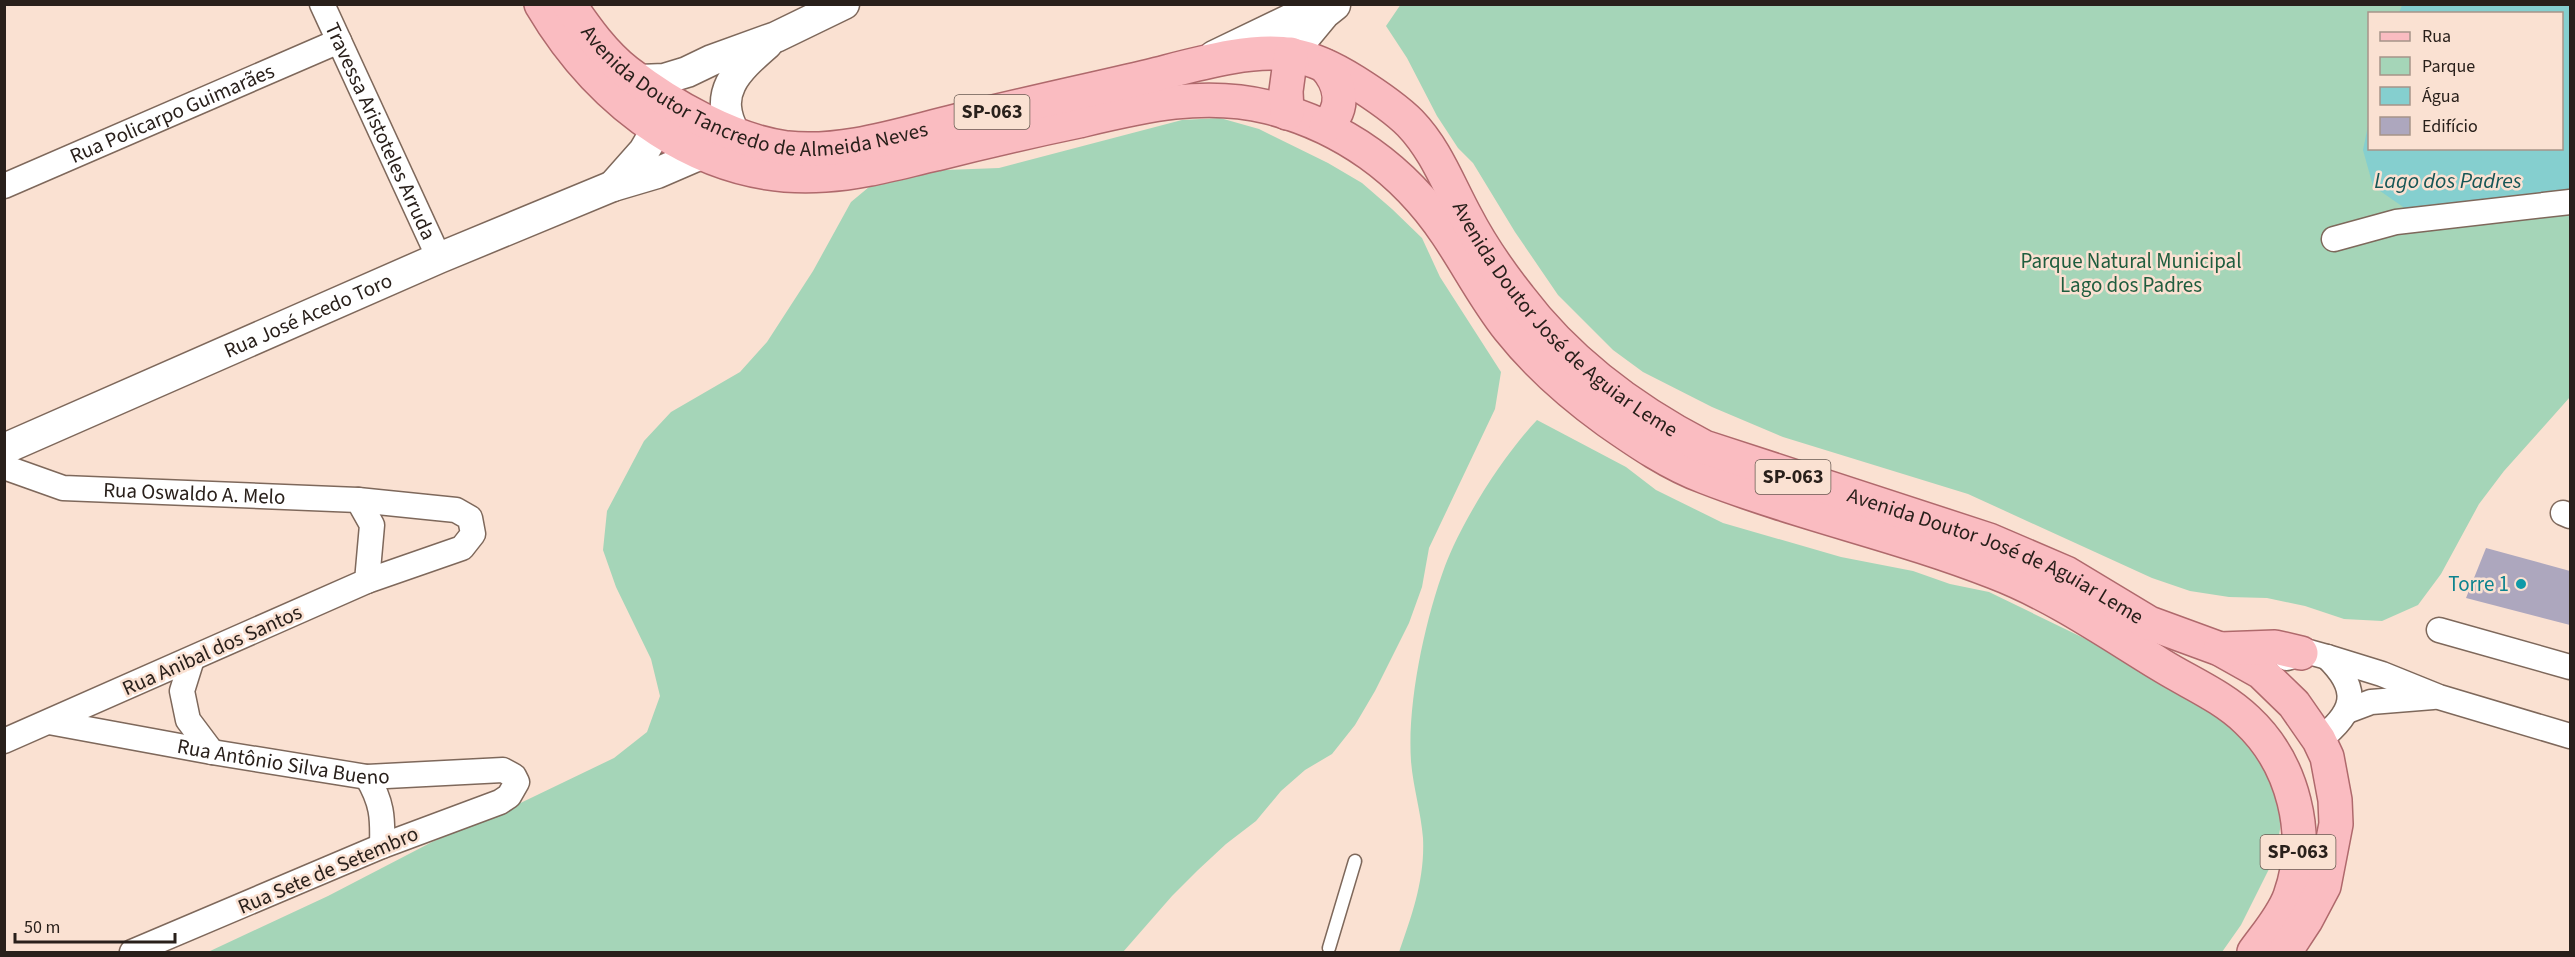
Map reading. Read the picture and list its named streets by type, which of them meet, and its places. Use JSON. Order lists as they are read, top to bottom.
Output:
{
  "streets": {
    "main road": ["Avenida Doutor Tancredo de Almeida Neves", "SP-063", "Avenida Doutor José de Aguiar Leme"],
    "street": [
      "Rua Policarpo Guimarães",
      "Travessa Aristoteles Arruda",
      "Rua José Acedo Toro",
      "Rua Oswaldo A. Melo",
      "Rua Anibal dos Santos",
      "Rua Antônio Silva Bueno",
      "Rua Sete de Setembro"
    ]
  },
  "crossings": [
    ["Avenida Doutor Tancredo de Almeida Neves", "Avenida Doutor José de Aguiar Leme"],
    ["Avenida Doutor Tancredo de Almeida Neves", "Rua José Acedo Toro"],
    ["Rua Policarpo Guimarães", "Travessa Aristoteles Arruda"],
    ["Travessa Aristoteles Arruda", "Rua José Acedo Toro"],
    ["Rua Oswaldo A. Melo", "Rua Anibal dos Santos"],
    ["Rua Anibal dos Santos", "Rua Antônio Silva Bueno"],
    ["Rua Antônio Silva Bueno", "Rua Sete de Setembro"]
  ],
  "water": ["Lago dos Padres"],
  "parks": ["Parque Natural Municipal Lago dos Padres"],
  "places": ["Torre 1"],
  "legend": [
    "Rua",
    "Parque",
    "Água",
    "Edifício"
  ],
  "scale_bar": "50 m"
}
